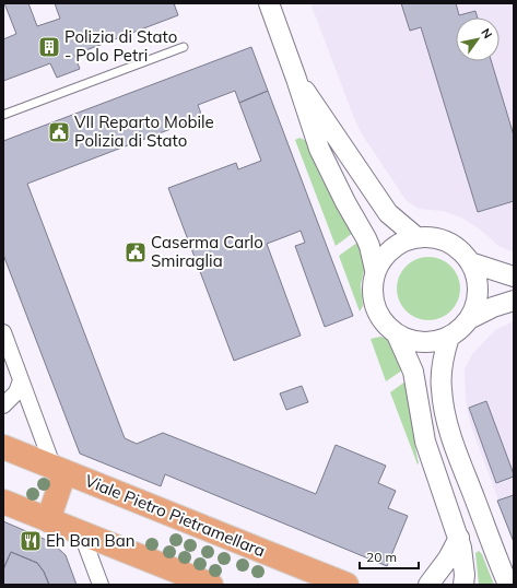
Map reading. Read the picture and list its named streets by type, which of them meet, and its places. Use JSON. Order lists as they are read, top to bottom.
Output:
{
  "streets": {
    "main road": ["Viale Pietro Pietramellara"]
  },
  "places": {
    "building": ["Polizia di Stato - Polo Petri"],
    "public building": ["VII Reparto Mobile Polizia di Stato", "Caserma Carlo Smiraglia"],
    "restaurant": ["Eh Ban Ban"]
  },
  "scale_bar": "20 m",
  "north": "top right"
}
